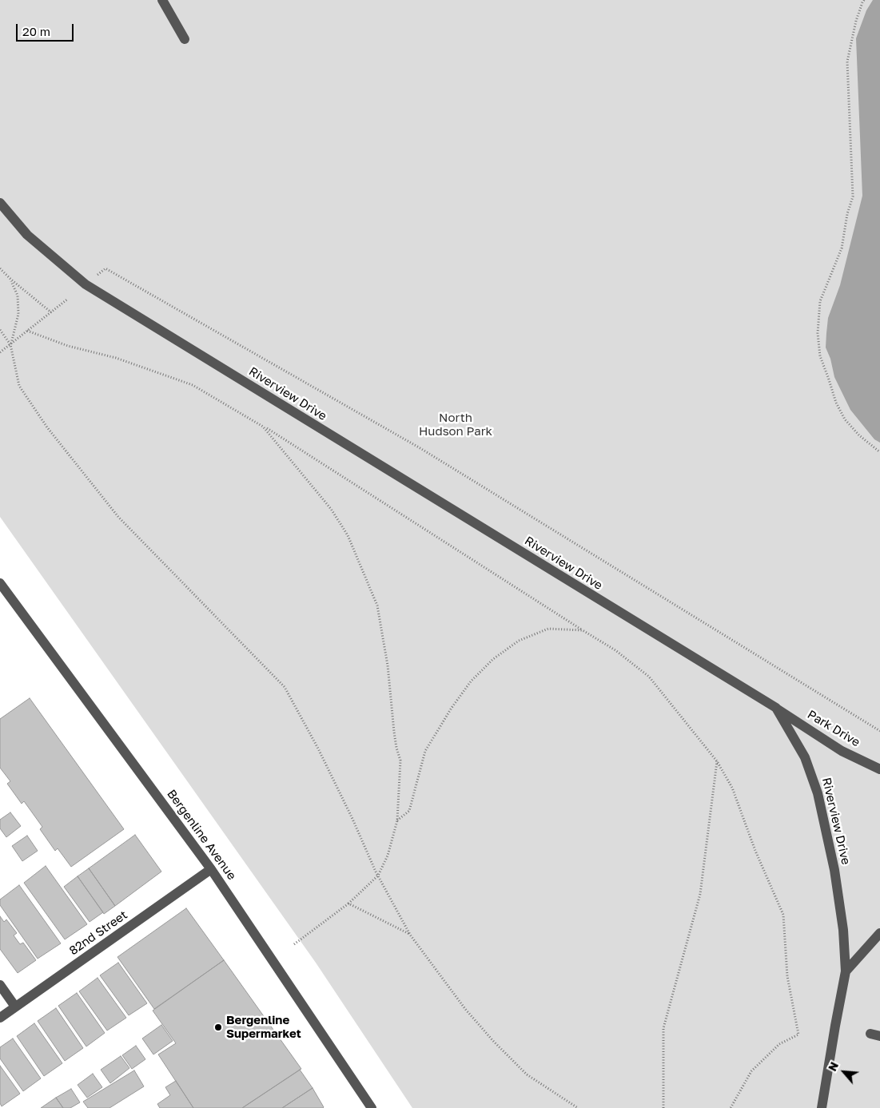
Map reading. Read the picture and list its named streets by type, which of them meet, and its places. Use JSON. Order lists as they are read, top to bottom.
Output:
{
  "streets": {
    "street": [
      "Riverview Drive",
      "Park Drive",
      "Bergenline Avenue",
      "82nd Street"
    ]
  },
  "crossings": [
    ["Riverview Drive", "Park Drive"],
    ["Bergenline Avenue", "82nd Street"]
  ],
  "parks": ["North Hudson Park"],
  "places": ["Bergenline Supermarket"],
  "scale_bar": "20 m",
  "north": "top left"
}
